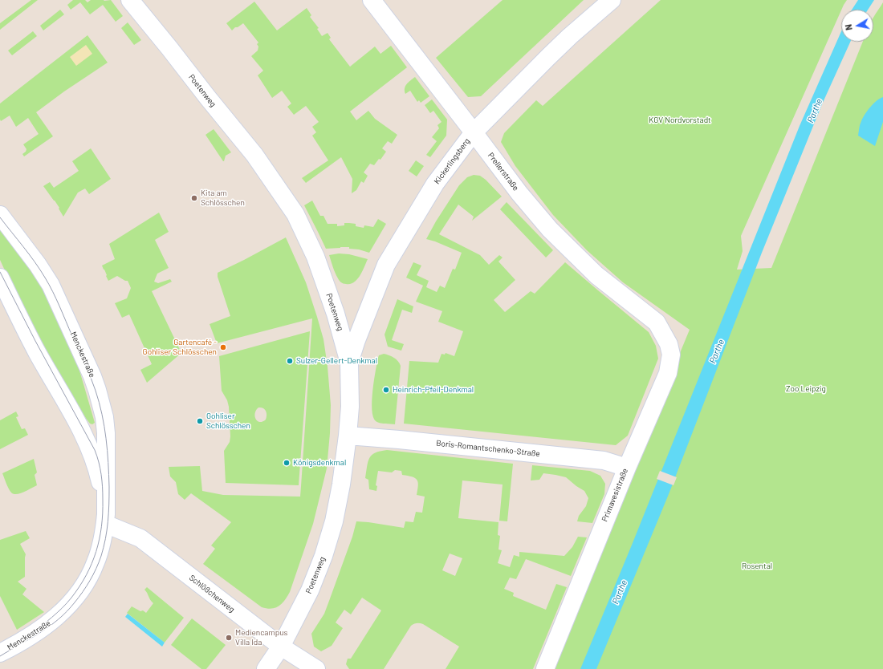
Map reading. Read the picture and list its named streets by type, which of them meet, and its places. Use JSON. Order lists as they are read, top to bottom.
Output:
{
  "streets": {
    "street": [
      "Poetenweg",
      "Kickerlingsberg",
      "Prellerstraße",
      "Menckestraße",
      "Boris-Romantschenko-Straße",
      "Primavesistraße",
      "Schlößchenweg"
    ]
  },
  "crossings": [
    ["Poetenweg", "Kickerlingsberg"],
    ["Poetenweg", "Boris-Romantschenko-Straße"],
    ["Poetenweg", "Schlößchenweg"],
    ["Kickerlingsberg", "Prellerstraße"],
    ["Prellerstraße", "Primavesistraße"],
    ["Menckestraße", "Schlößchenweg"],
    ["Boris-Romantschenko-Straße", "Primavesistraße"]
  ],
  "water": ["Parthe"],
  "parks": ["KGV Nordvorstadt", "Zoo Leipzig", "Rosental"],
  "places": [
    "Kita am Schlösschen",
    "Gartencafé - Gohliser Schlösschen",
    "Sulzer-Gellert-Denkmal",
    "Heinrich-Pfeil-Denkmal",
    "Gohliser Schlösschen",
    "Königsdenkmal",
    "Mediencampus Villa Ida"
  ],
  "north": "left"
}
